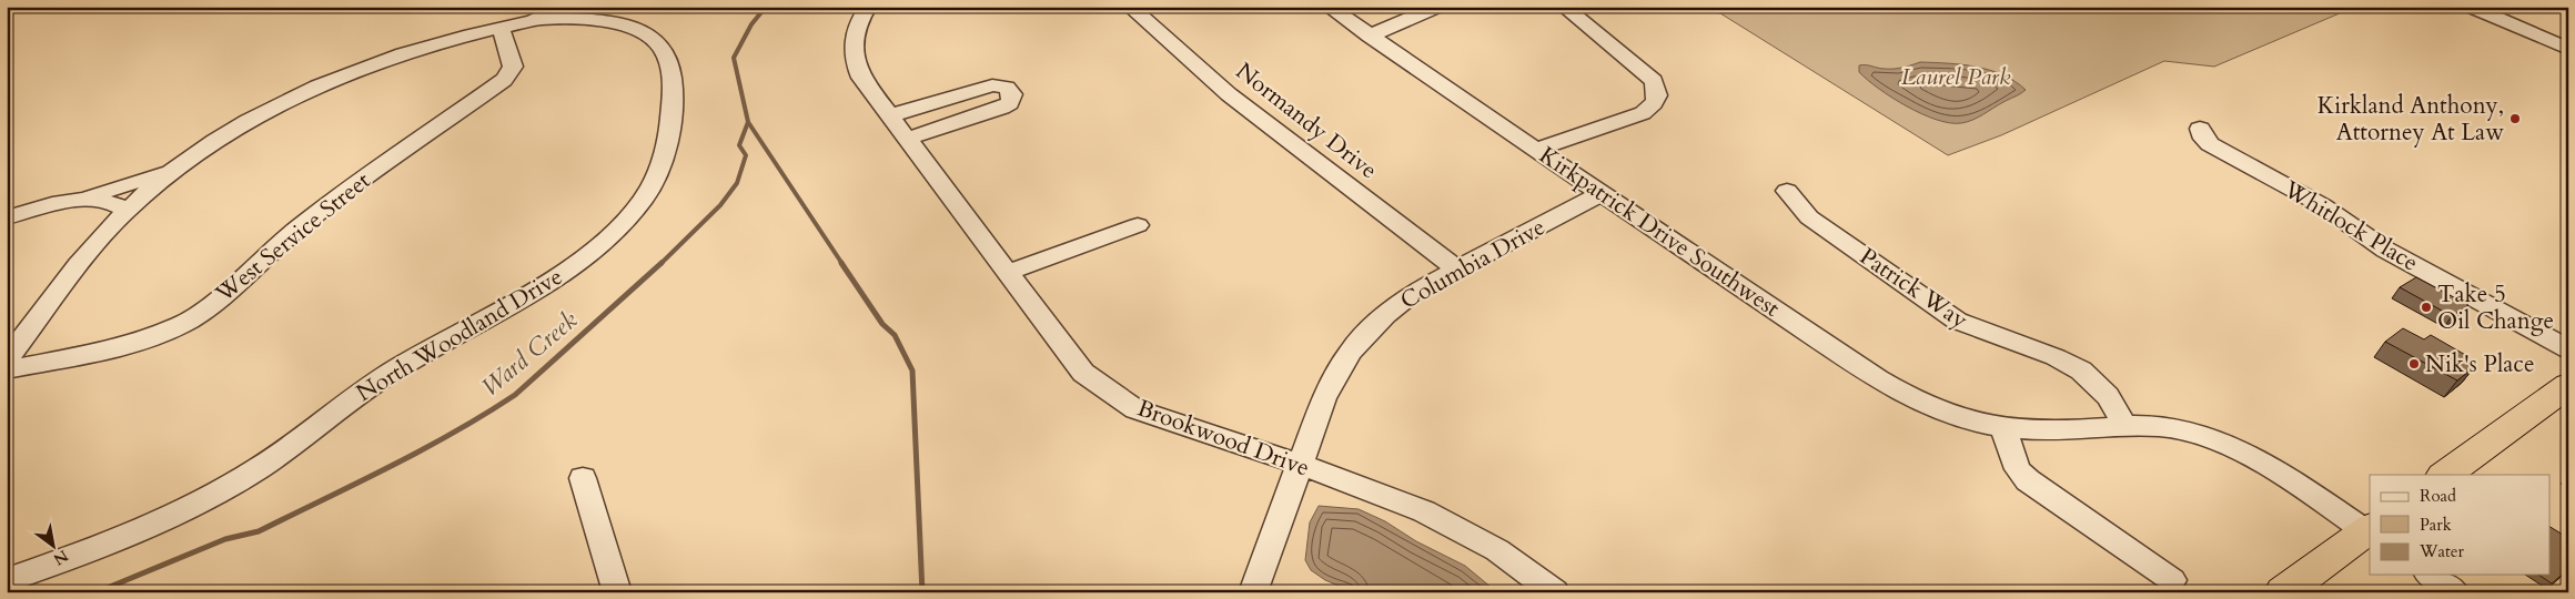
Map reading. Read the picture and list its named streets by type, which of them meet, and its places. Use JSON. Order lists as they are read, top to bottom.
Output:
{
  "streets": {
    "street": [
      "Normandy Drive",
      "Whitlock Place",
      "Kirkpatrick Drive Southwest",
      "West Service Street",
      "Columbia Drive",
      "Patrick Way",
      "North Woodland Drive",
      "Brookwood Drive"
    ]
  },
  "crossings": [
    ["Normandy Drive", "Columbia Drive"],
    ["Kirkpatrick Drive Southwest", "Columbia Drive"],
    ["Kirkpatrick Drive Southwest", "Patrick Way"],
    ["West Service Street", "North Woodland Drive"],
    ["Columbia Drive", "Brookwood Drive"]
  ],
  "water": ["Ward Creek"],
  "parks": ["Laurel Park"],
  "places": ["Kirkland Anthony, Attorney At Law", "Take 5 Oil Change", "Nik's Place"],
  "legend": ["Road", "Park", "Water"],
  "north": "bottom right"
}
